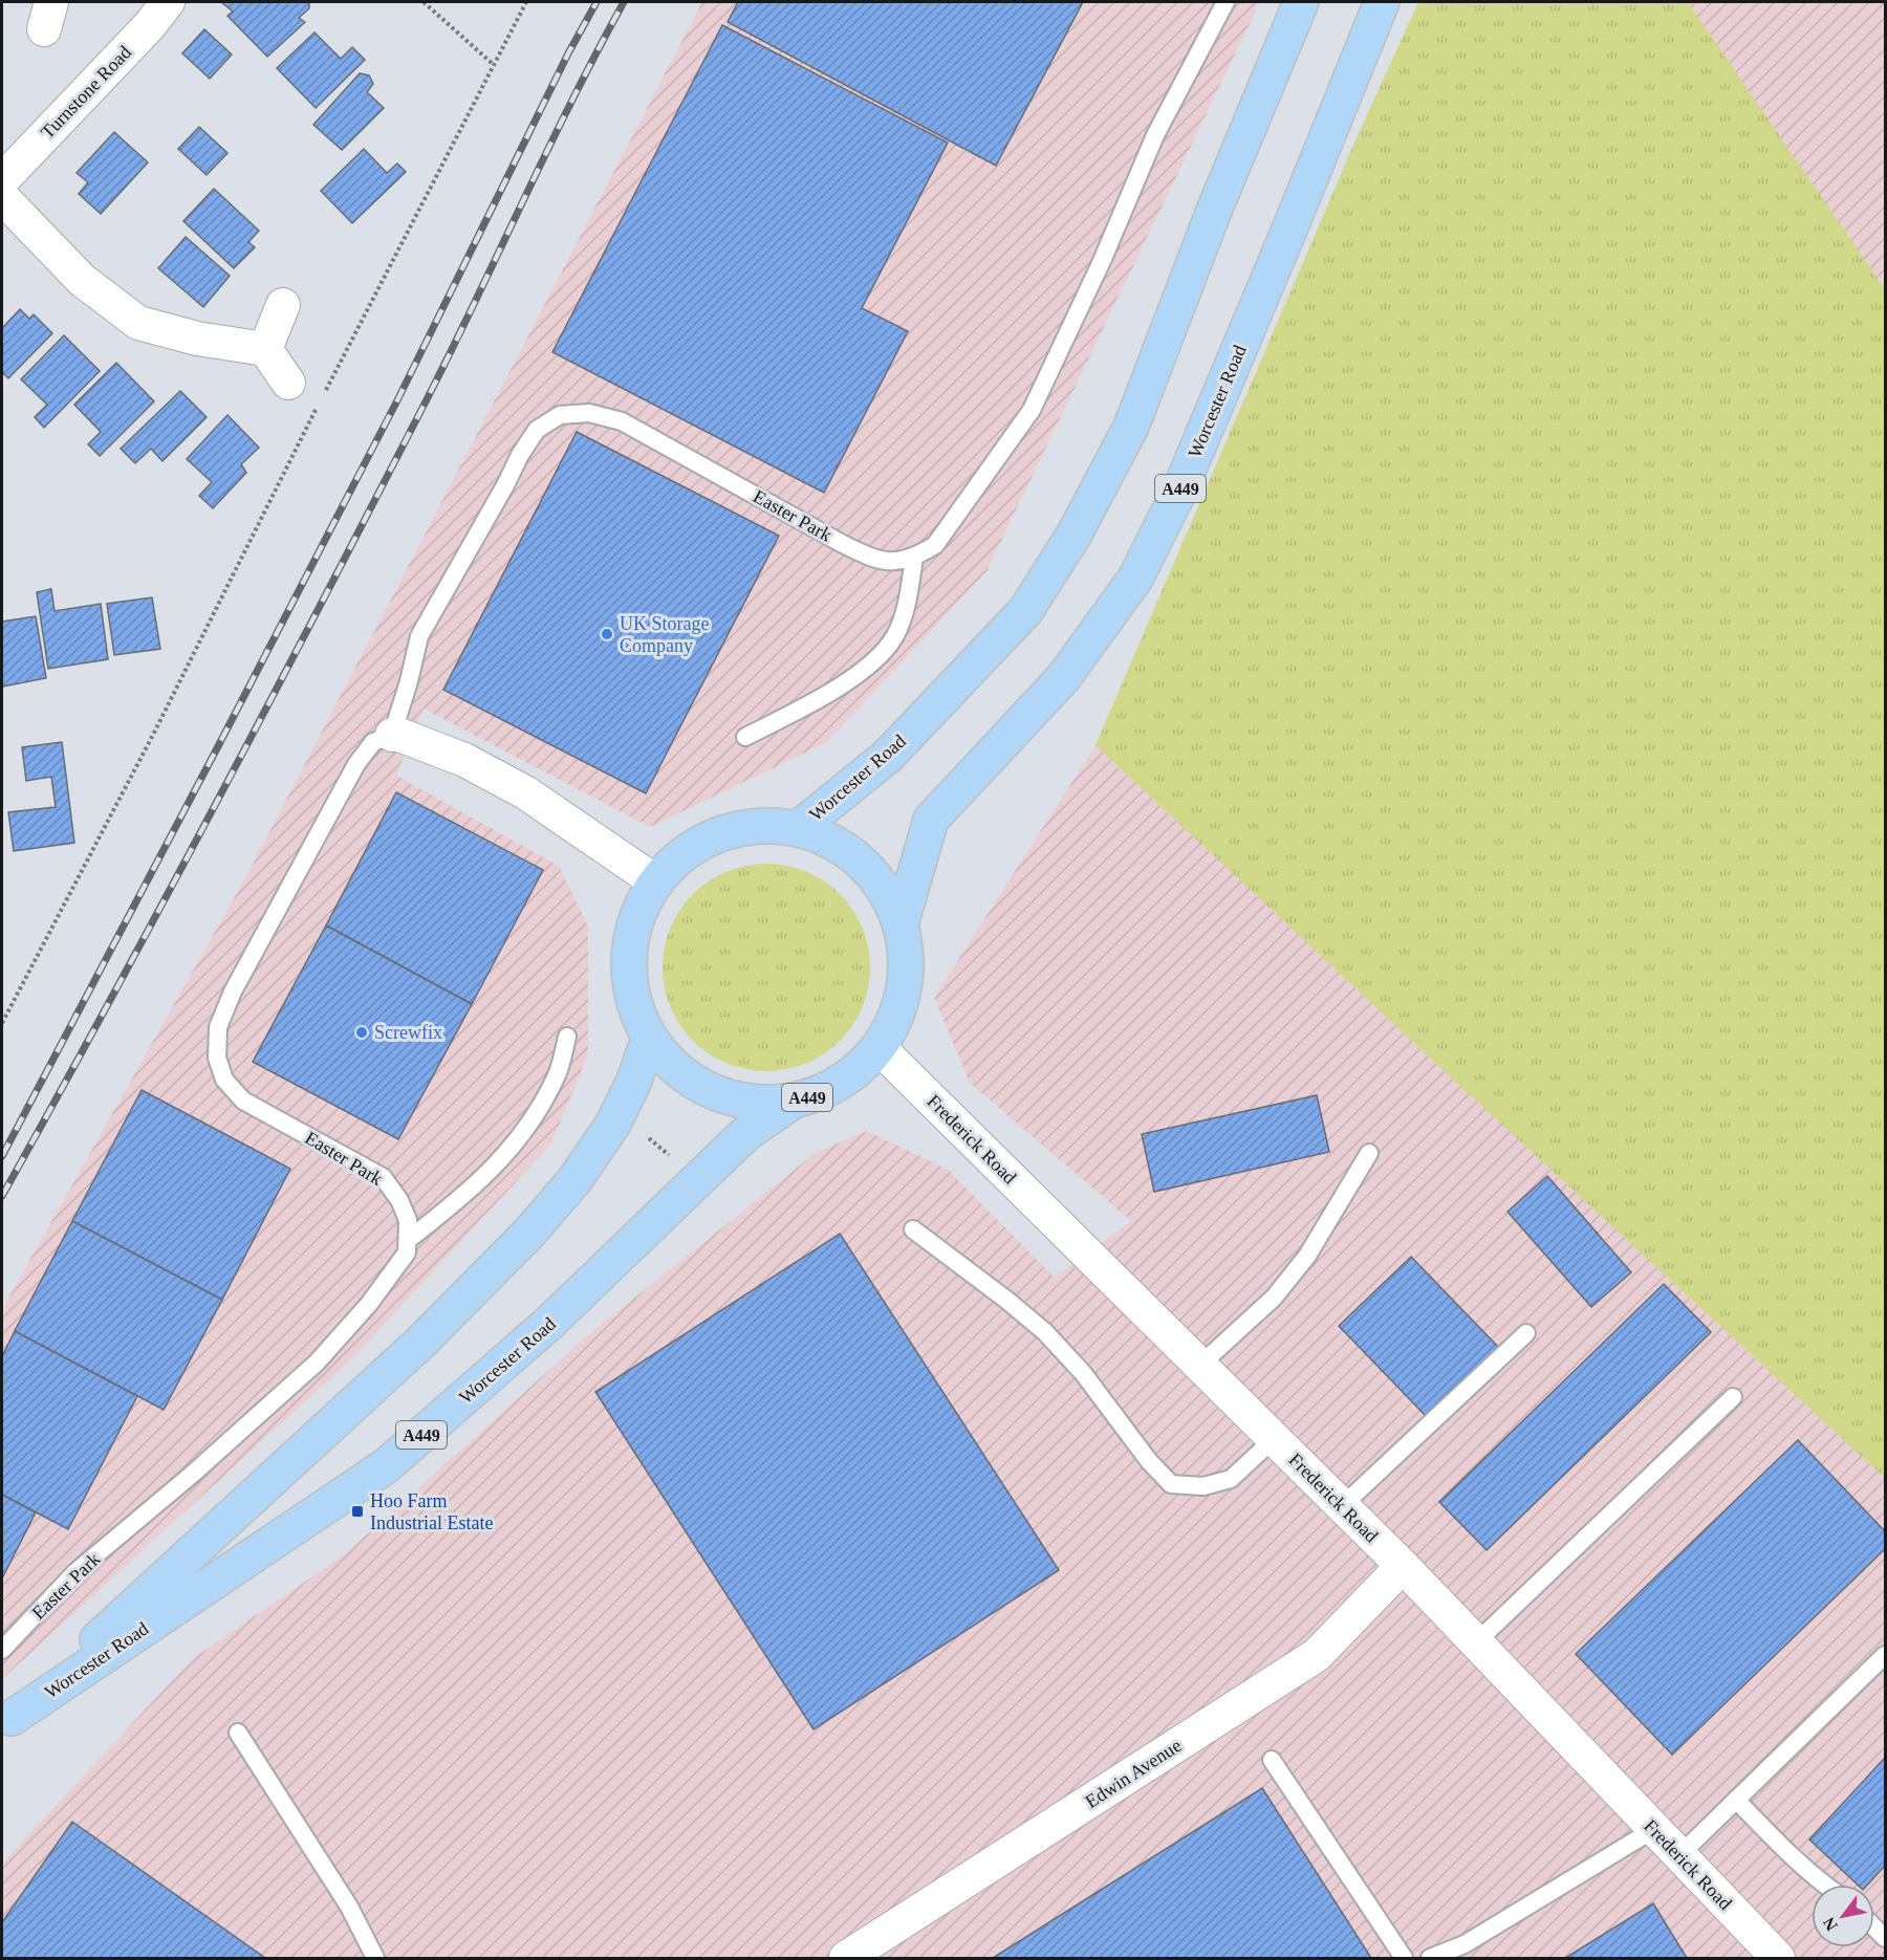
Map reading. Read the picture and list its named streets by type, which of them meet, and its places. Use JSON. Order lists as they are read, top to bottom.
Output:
{
  "streets": {
    "highway": ["Worcester Road", "A449"],
    "street": ["Turnstone Road", "Frederick Road", "Edwin Avenue"],
    "lane": ["Easter Park"]
  },
  "crossings": [
    ["Worcester Road", "Frederick Road"],
    ["Frederick Road", "Edwin Avenue"]
  ],
  "places": {
    "other": ["UK Storage Company", "Screwfix"],
    "transit": ["Hoo Farm Industrial Estate"]
  },
  "north": "bottom left"
}
